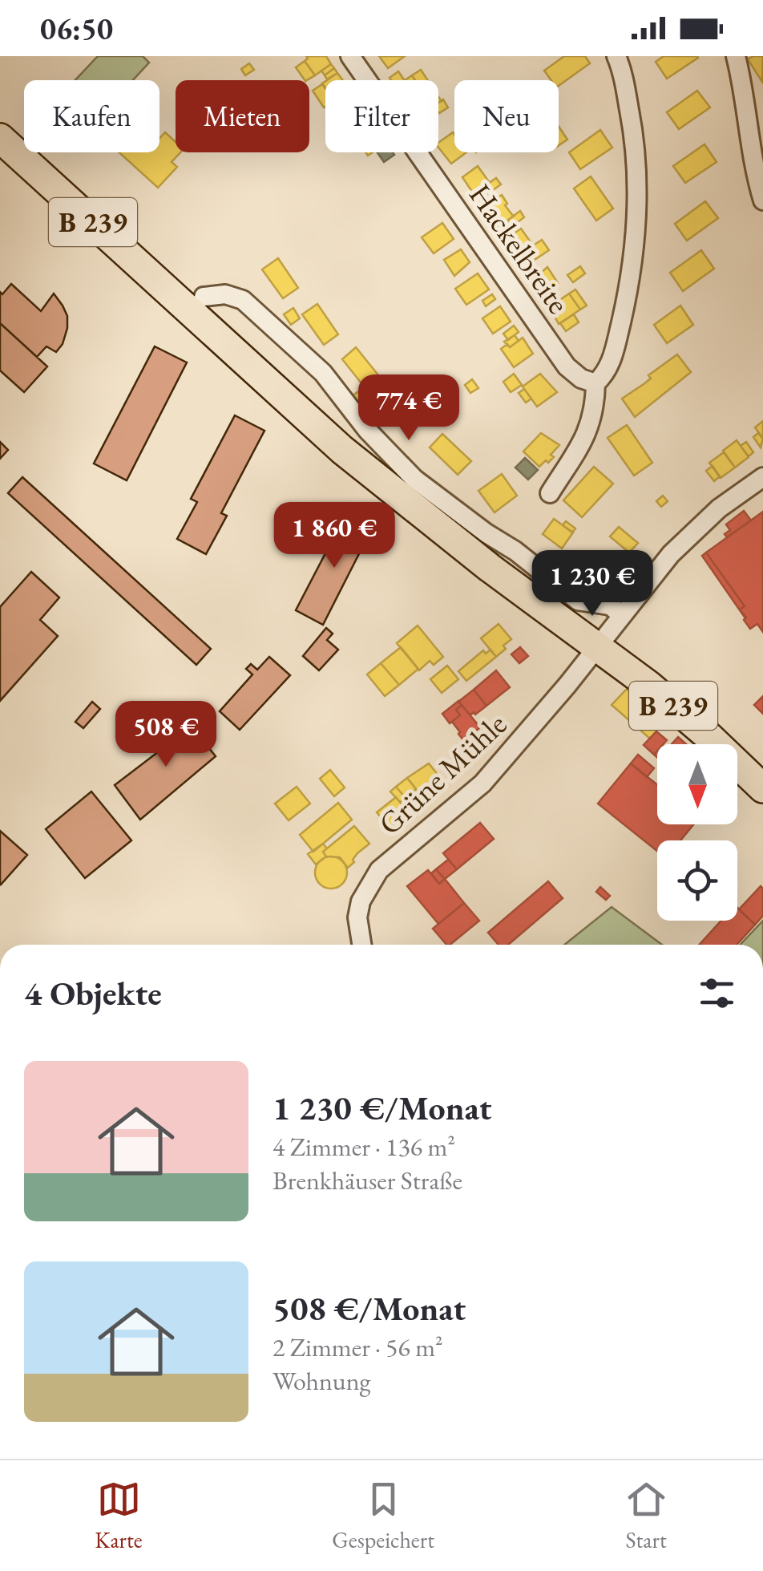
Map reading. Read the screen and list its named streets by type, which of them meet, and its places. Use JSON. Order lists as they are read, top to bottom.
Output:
{
  "streets": {
    "main road": ["B 239"],
    "street": ["Hackelbreite", "Grüne Mühle"]
  },
  "crossings": [
    ["B 239", "Grüne Mühle"]
  ],
  "north": "bottom",
  "page": {
    "status": "06:50",
    "chip": [
      "Kaufen",
      "Mieten",
      "Filter",
      "Neu"
    ],
    "price": [
      "774 €",
      "1 860 €",
      "1 230 €",
      "508 €"
    ],
    "heading": "4 Objekte",
    "list": [
      {
        "name": "1 230 €/Monat",
        "note": "4 Zimmer · 136 m² · Brenkhäuser Straße"
      },
      {
        "name": "508 €/Monat",
        "note": "2 Zimmer · 56 m² · Wohnung"
      }
    ],
    "tabs": ["Karte", "Gespeichert", "Start"]
  }
}
